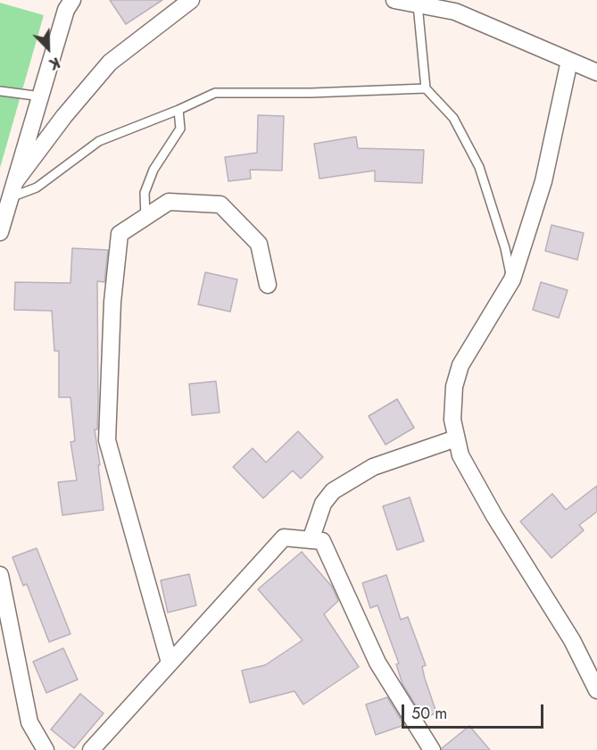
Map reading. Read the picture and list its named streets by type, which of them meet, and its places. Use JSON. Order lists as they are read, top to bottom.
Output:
{
  "scale_bar": "50 m",
  "north": "bottom right"
}
